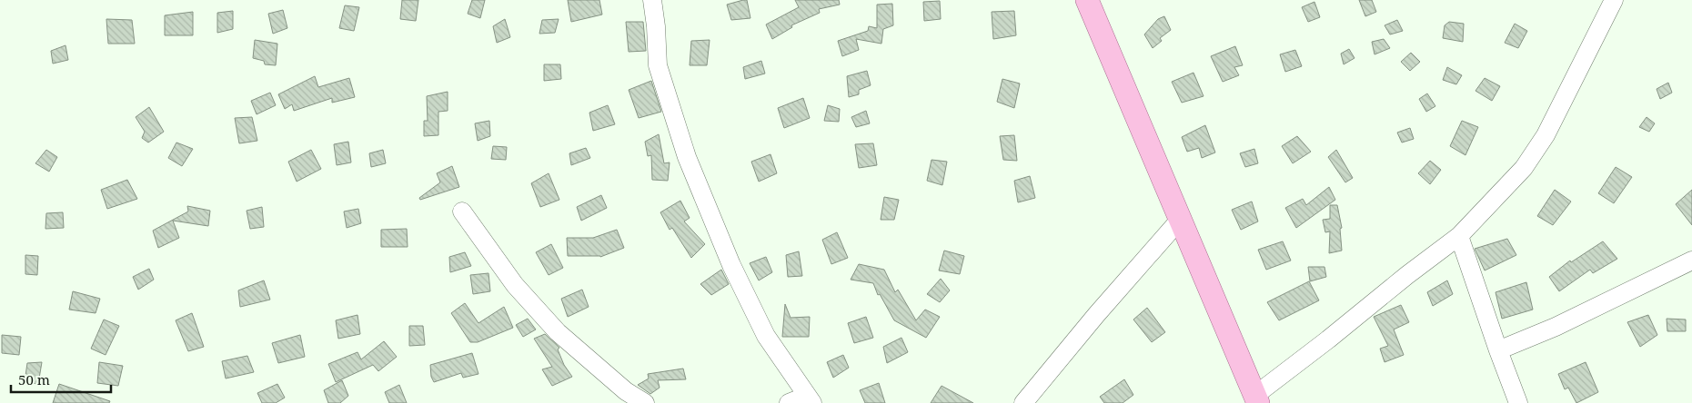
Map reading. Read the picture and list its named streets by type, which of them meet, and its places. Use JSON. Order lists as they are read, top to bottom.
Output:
{
  "scale_bar": "50 m"
}
